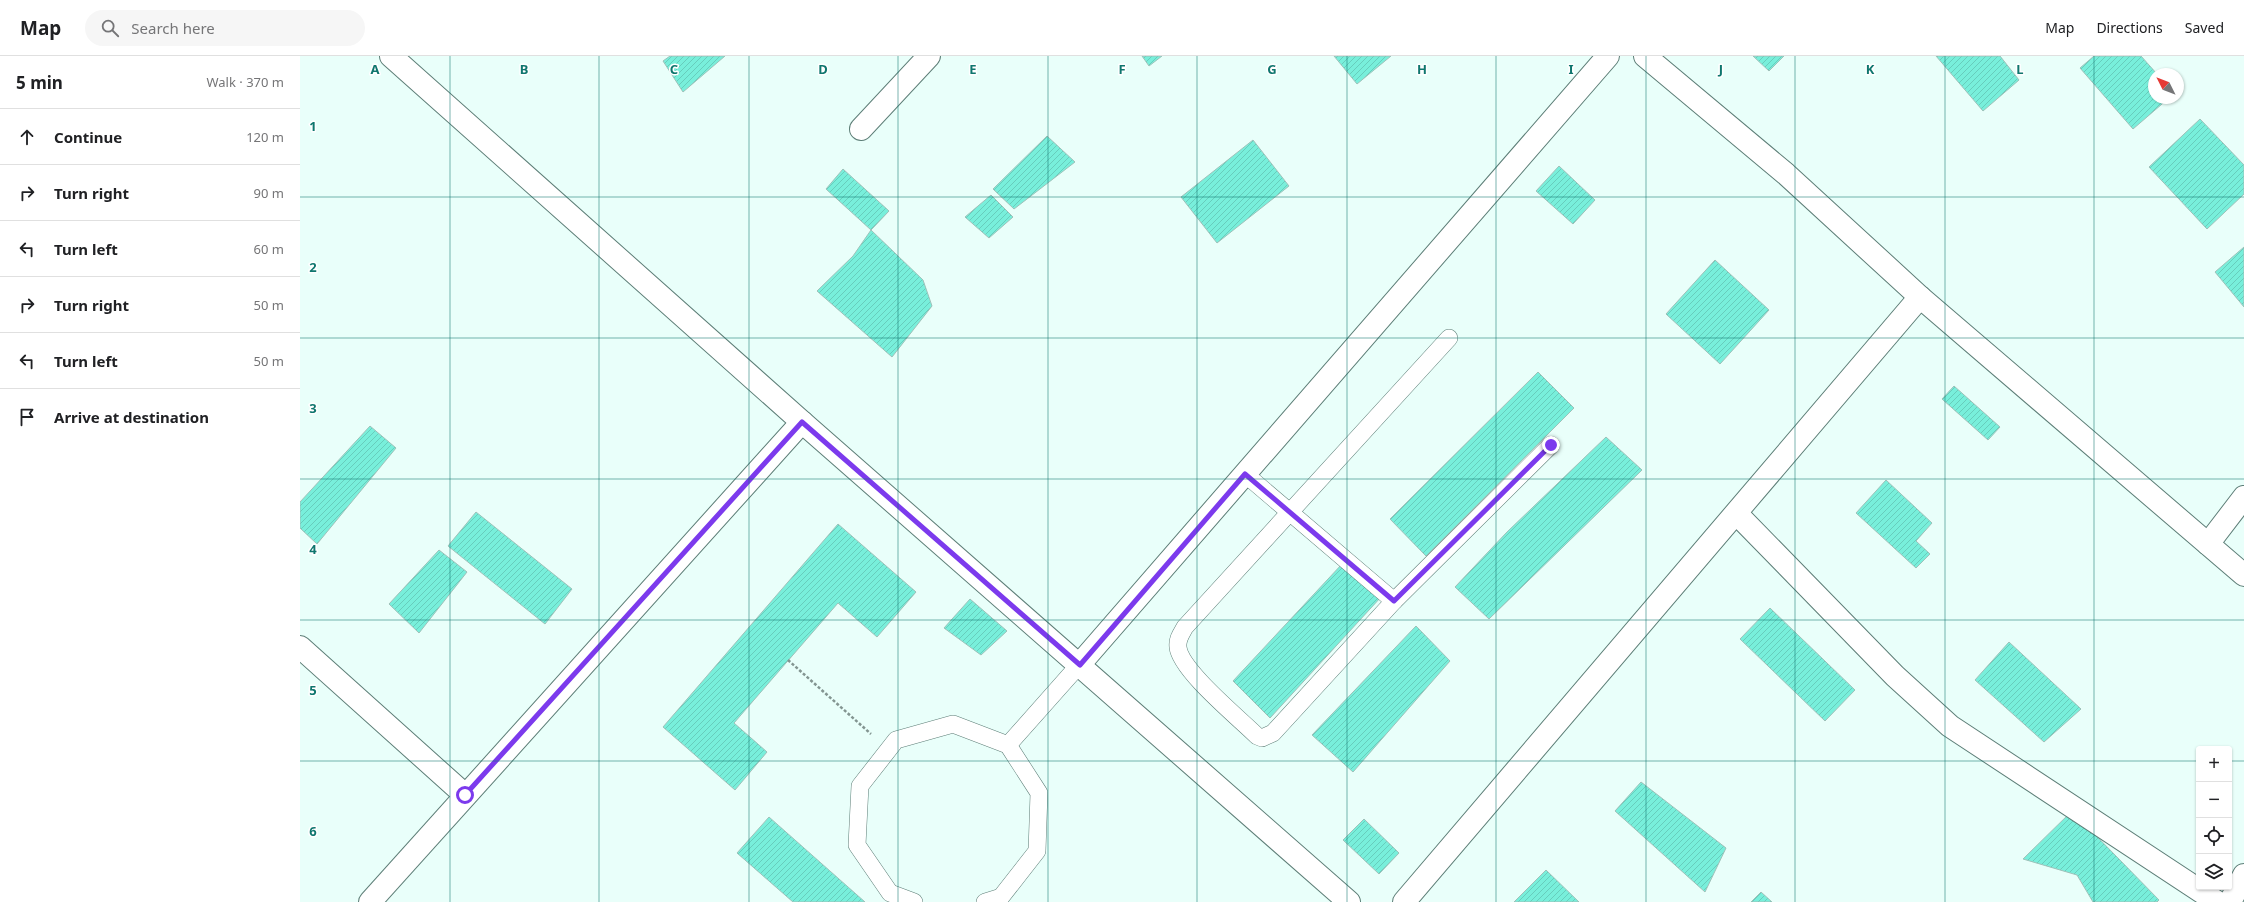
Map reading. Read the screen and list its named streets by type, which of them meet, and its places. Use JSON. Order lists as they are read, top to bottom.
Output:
{
  "north": "top left",
  "page": {
    "header": "Map",
    "search": "Search here",
    "nav": ["Map", "Directions", "Saved"],
    "heading": ["5 min", "Walk · 370 m"],
    "list": [
      ["Continue", "120 m"],
      ["Turn right", "90 m"],
      ["Turn left", "60 m"],
      ["Turn right", "50 m"],
      ["Turn left", "50 m"],
      "Arrive at destination"
    ],
    "map_buttons": ["+", "−"]
  },
  "grid": {
    "columns": [
      "A",
      "B",
      "C",
      "D",
      "E",
      "F",
      "G",
      "H",
      "I",
      "J",
      "K",
      "L"
    ],
    "rows": [
      "1",
      "2",
      "3",
      "4",
      "5",
      "6"
    ]
  }
}
